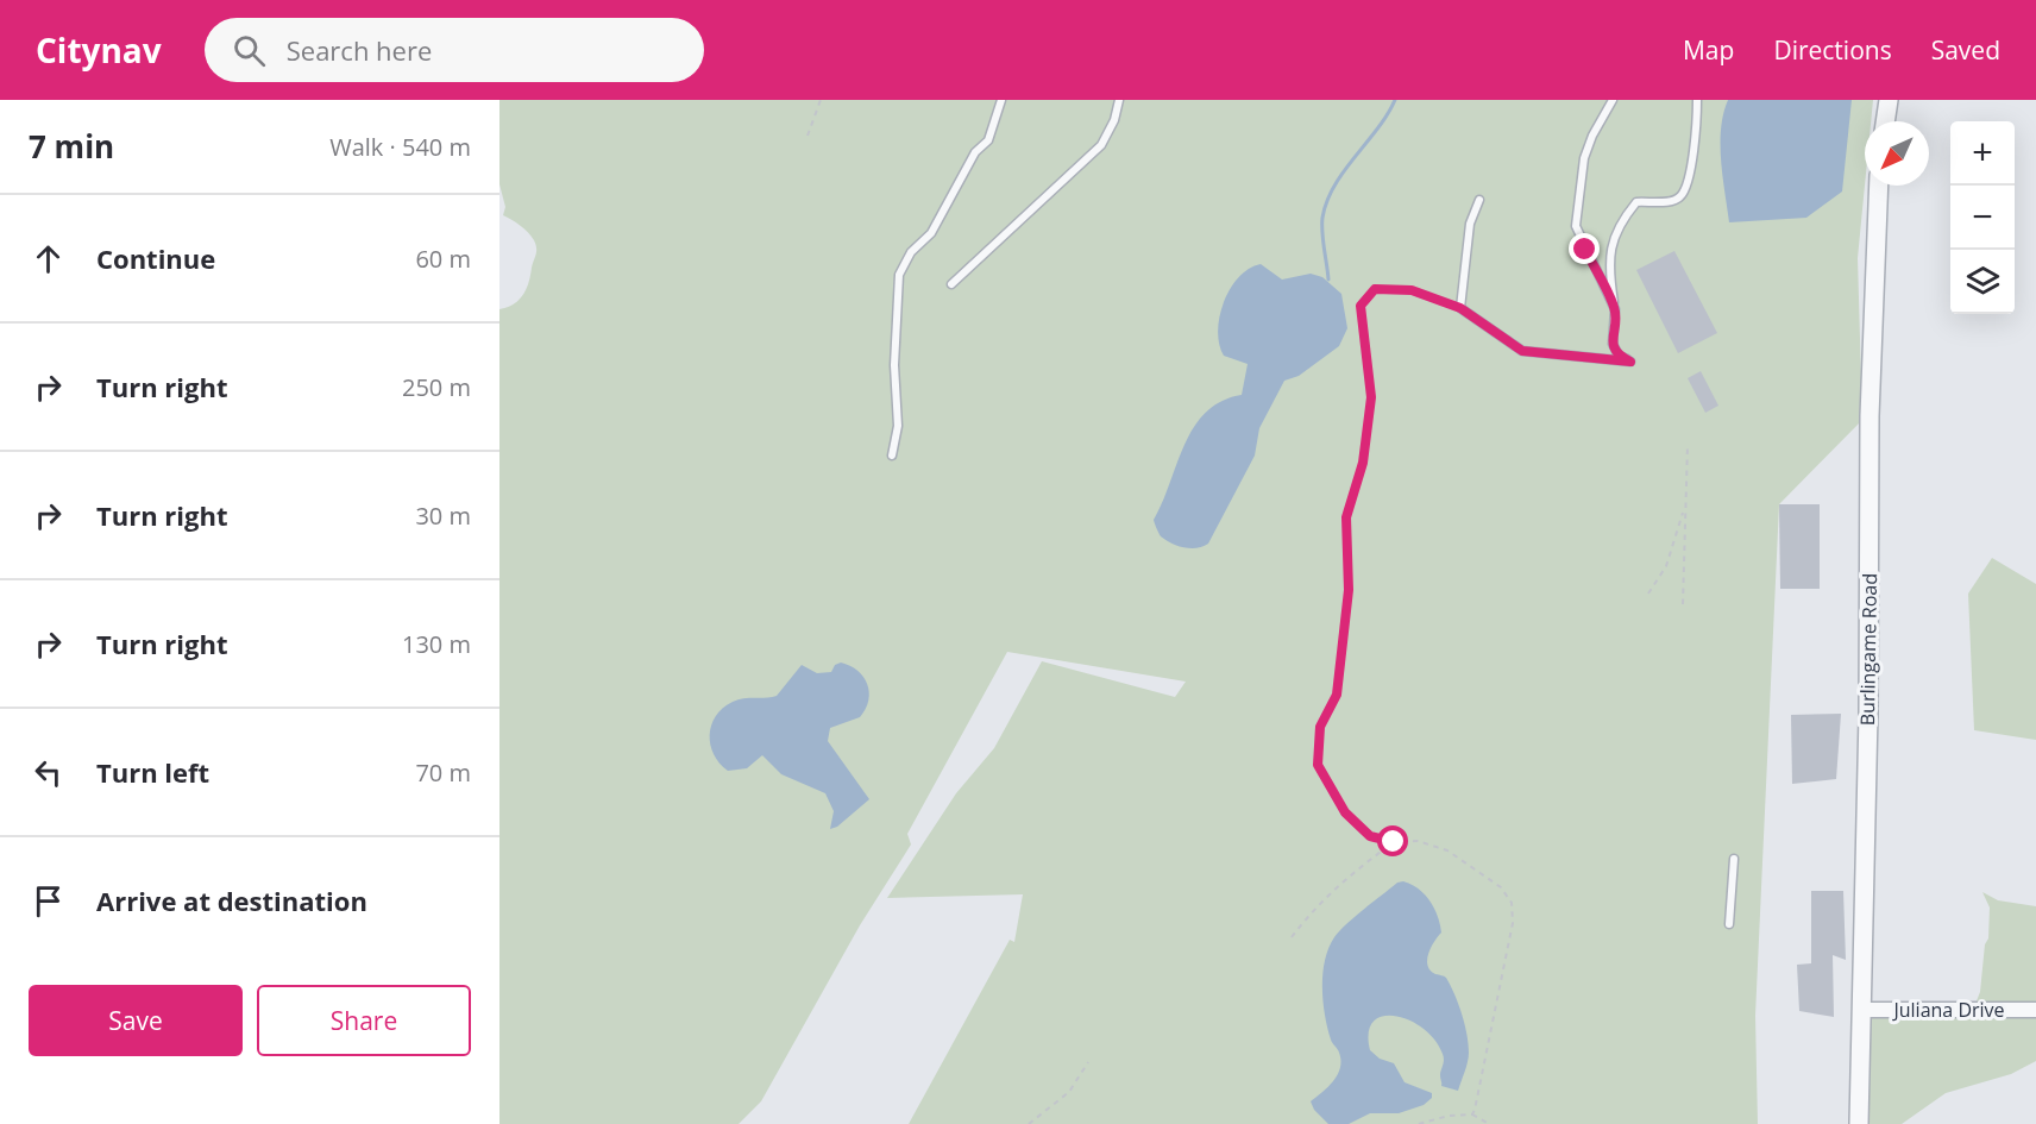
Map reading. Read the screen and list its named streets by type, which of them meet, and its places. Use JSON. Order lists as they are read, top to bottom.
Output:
{
  "streets": {
    "street": ["Burlingame Road", "Juliana Drive"]
  },
  "crossings": [
    ["Burlingame Road", "Juliana Drive"]
  ],
  "north": "bottom left",
  "page": {
    "header": "Citynav",
    "search": "Search here",
    "nav": ["Map", "Directions", "Saved"],
    "heading": ["7 min", "Walk · 540 m"],
    "map_buttons": ["+", "−"],
    "list": [
      ["Continue", "60 m"],
      ["Turn right", "250 m"],
      ["Turn right", "30 m"],
      ["Turn right", "130 m"],
      ["Turn left", "70 m"],
      "Arrive at destination"
    ],
    "buttons": ["Save", "Share"]
  }
}
